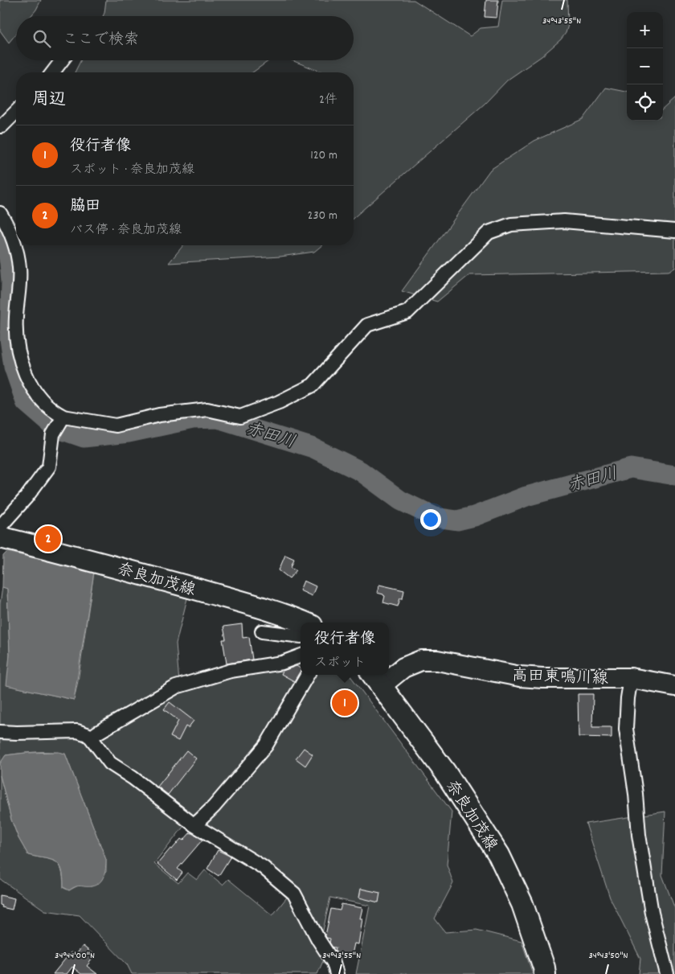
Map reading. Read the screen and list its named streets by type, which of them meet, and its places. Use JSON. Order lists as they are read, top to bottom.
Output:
{
  "streets": {
    "main road": ["奈良加茂線", "高田東鳴川線"]
  },
  "crossings": [
    ["奈良加茂線", "高田東鳴川線"]
  ],
  "water": ["赤田川"],
  "page": {
    "map_buttons": ["+", "−"],
    "search": "ここで検索",
    "heading": ["周辺", "2件"],
    "list": [
      {
        "mark": "1",
        "name": "役行者像",
        "note": "スポット · 奈良加茂線",
        "value": "120 m"
      },
      {
        "mark": "2",
        "name": "脇田",
        "note": "バス停 · 奈良加茂線",
        "value": "230 m"
      }
    ],
    "pins": ["2", "1"],
    "popup": ["役行者像", "スポット"]
  },
  "coordinates": ["34°43'55\"N", "34°44'00\"N", "34°43'50\"N"]
}
